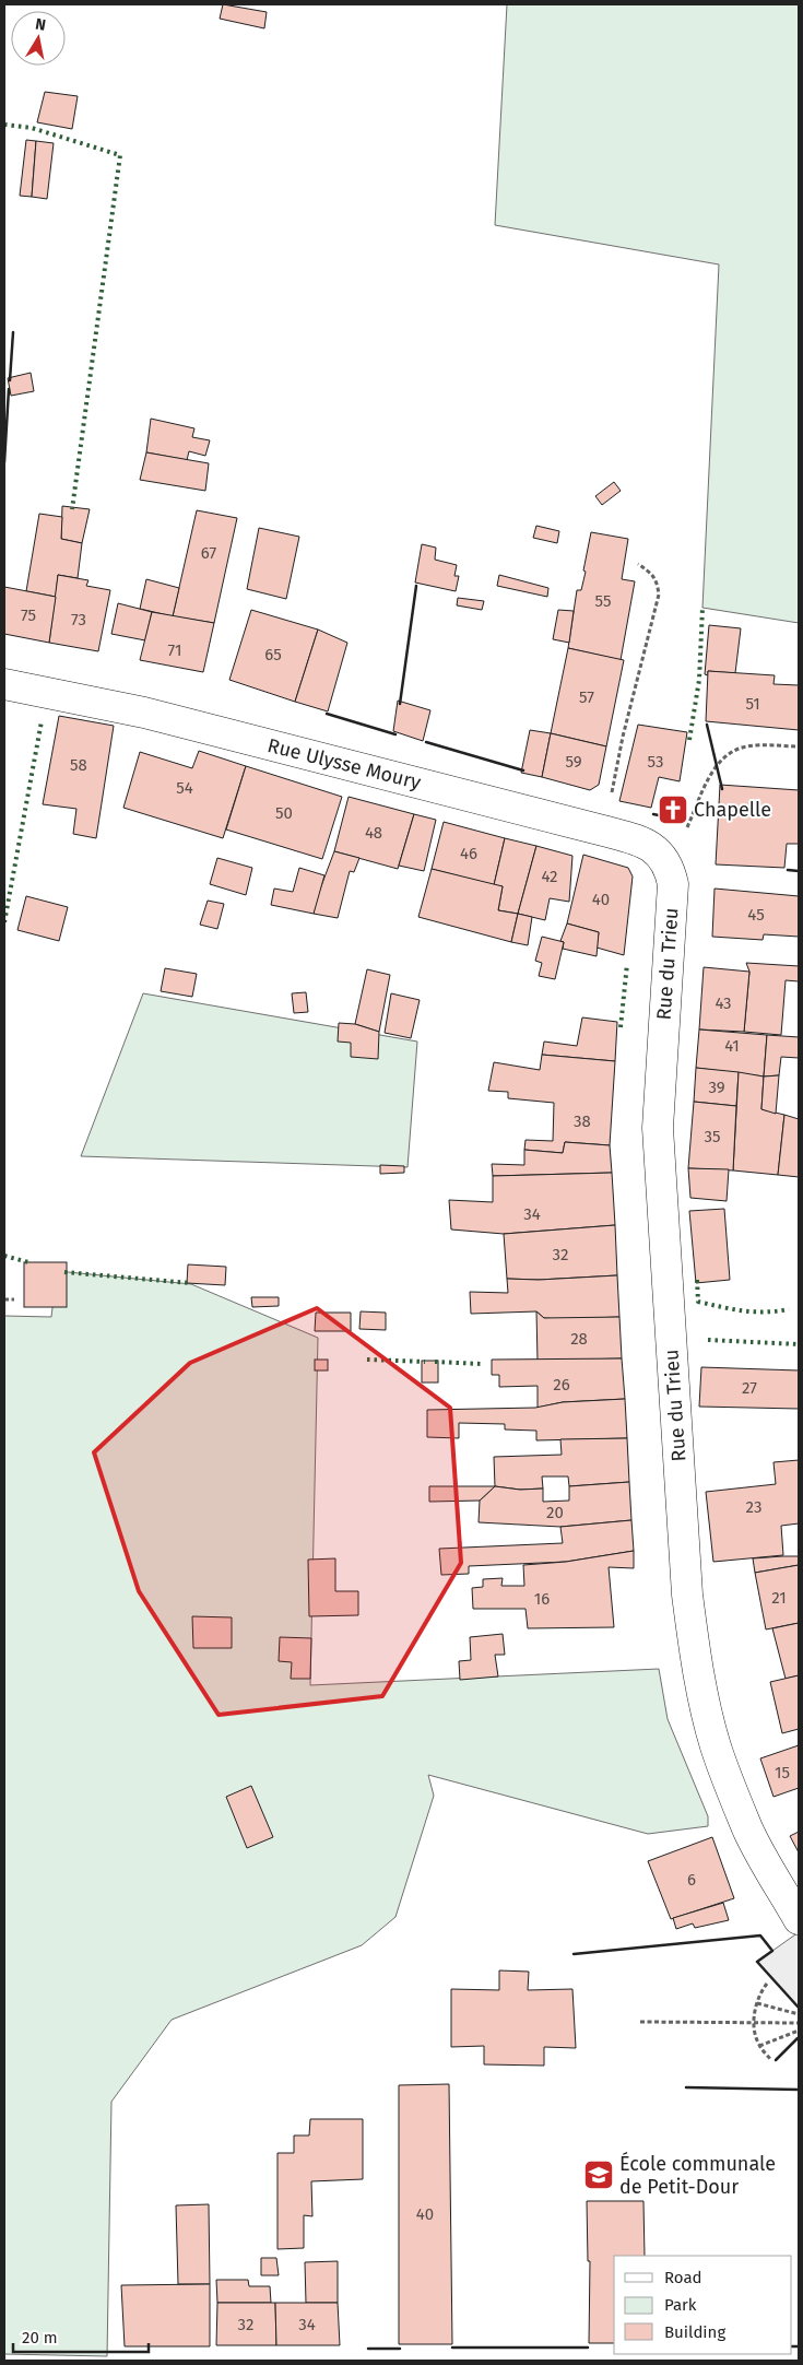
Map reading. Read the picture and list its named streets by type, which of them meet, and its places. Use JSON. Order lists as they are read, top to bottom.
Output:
{
  "streets": {
    "street": ["Rue Ulysse Moury", "Rue du Trieu"]
  },
  "crossings": [
    ["Rue Ulysse Moury", "Rue du Trieu"]
  ],
  "places": {
    "church": ["Chapelle"],
    "school or university": ["École communale de Petit-Dour"]
  },
  "house_numbers": [
    "67",
    "55",
    "75",
    "73",
    "71",
    "65",
    "57",
    "51",
    "59",
    "53",
    "58",
    "54",
    "50",
    "48",
    "46",
    "42",
    "40",
    "45",
    "43",
    "41",
    "39",
    "38",
    "35",
    "34",
    "32",
    "28",
    "26",
    "27",
    "23",
    "20",
    "21",
    "16",
    "15",
    "6",
    "40",
    "32",
    "34"
  ],
  "legend": ["Road", "Park", "Building"],
  "scale_bar": "20 m",
  "north": "top"
}
